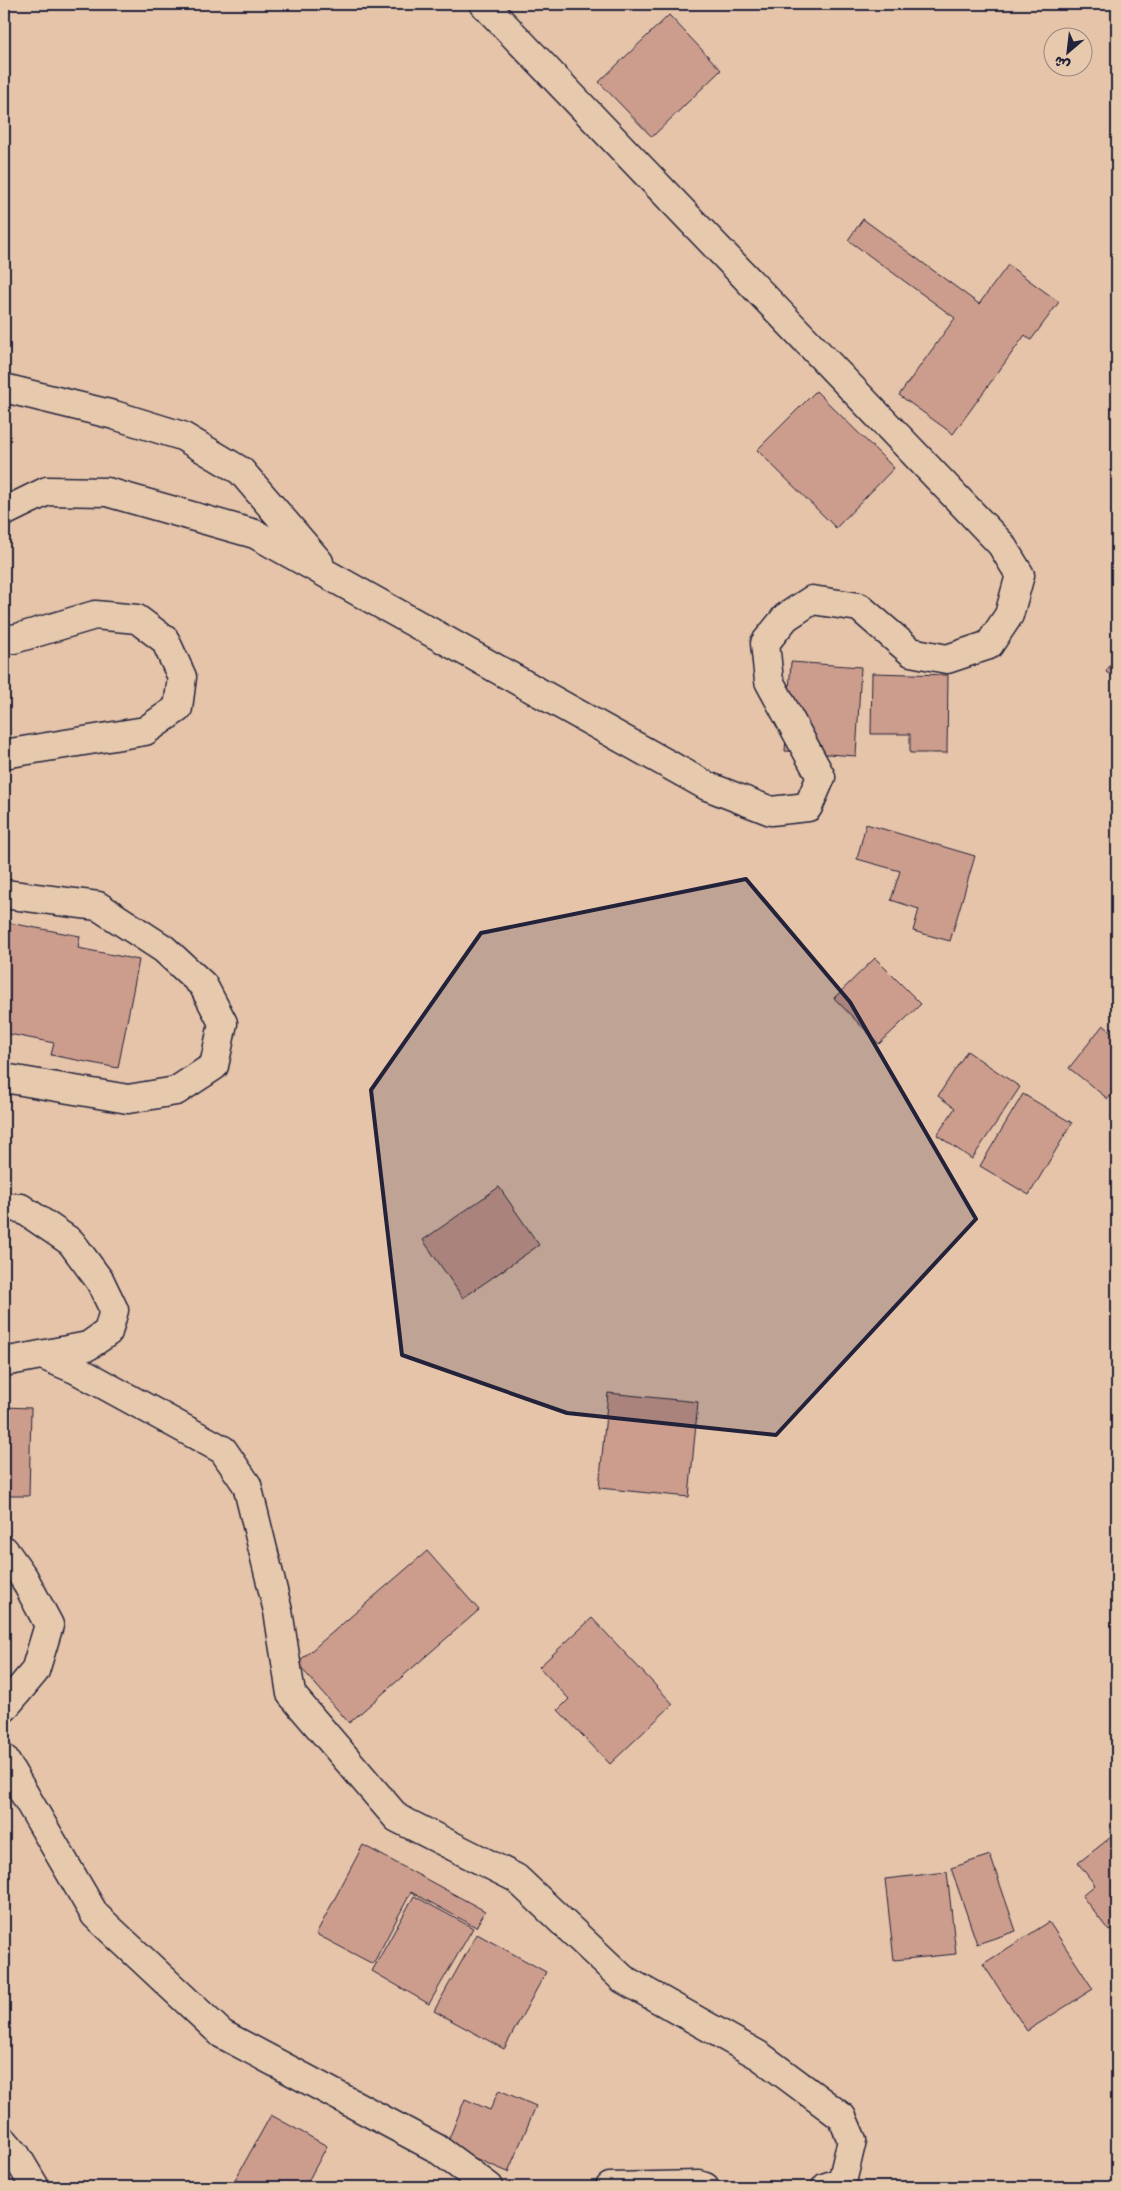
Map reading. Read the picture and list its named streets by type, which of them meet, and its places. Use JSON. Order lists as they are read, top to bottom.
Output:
{
  "north": "bottom left"
}
